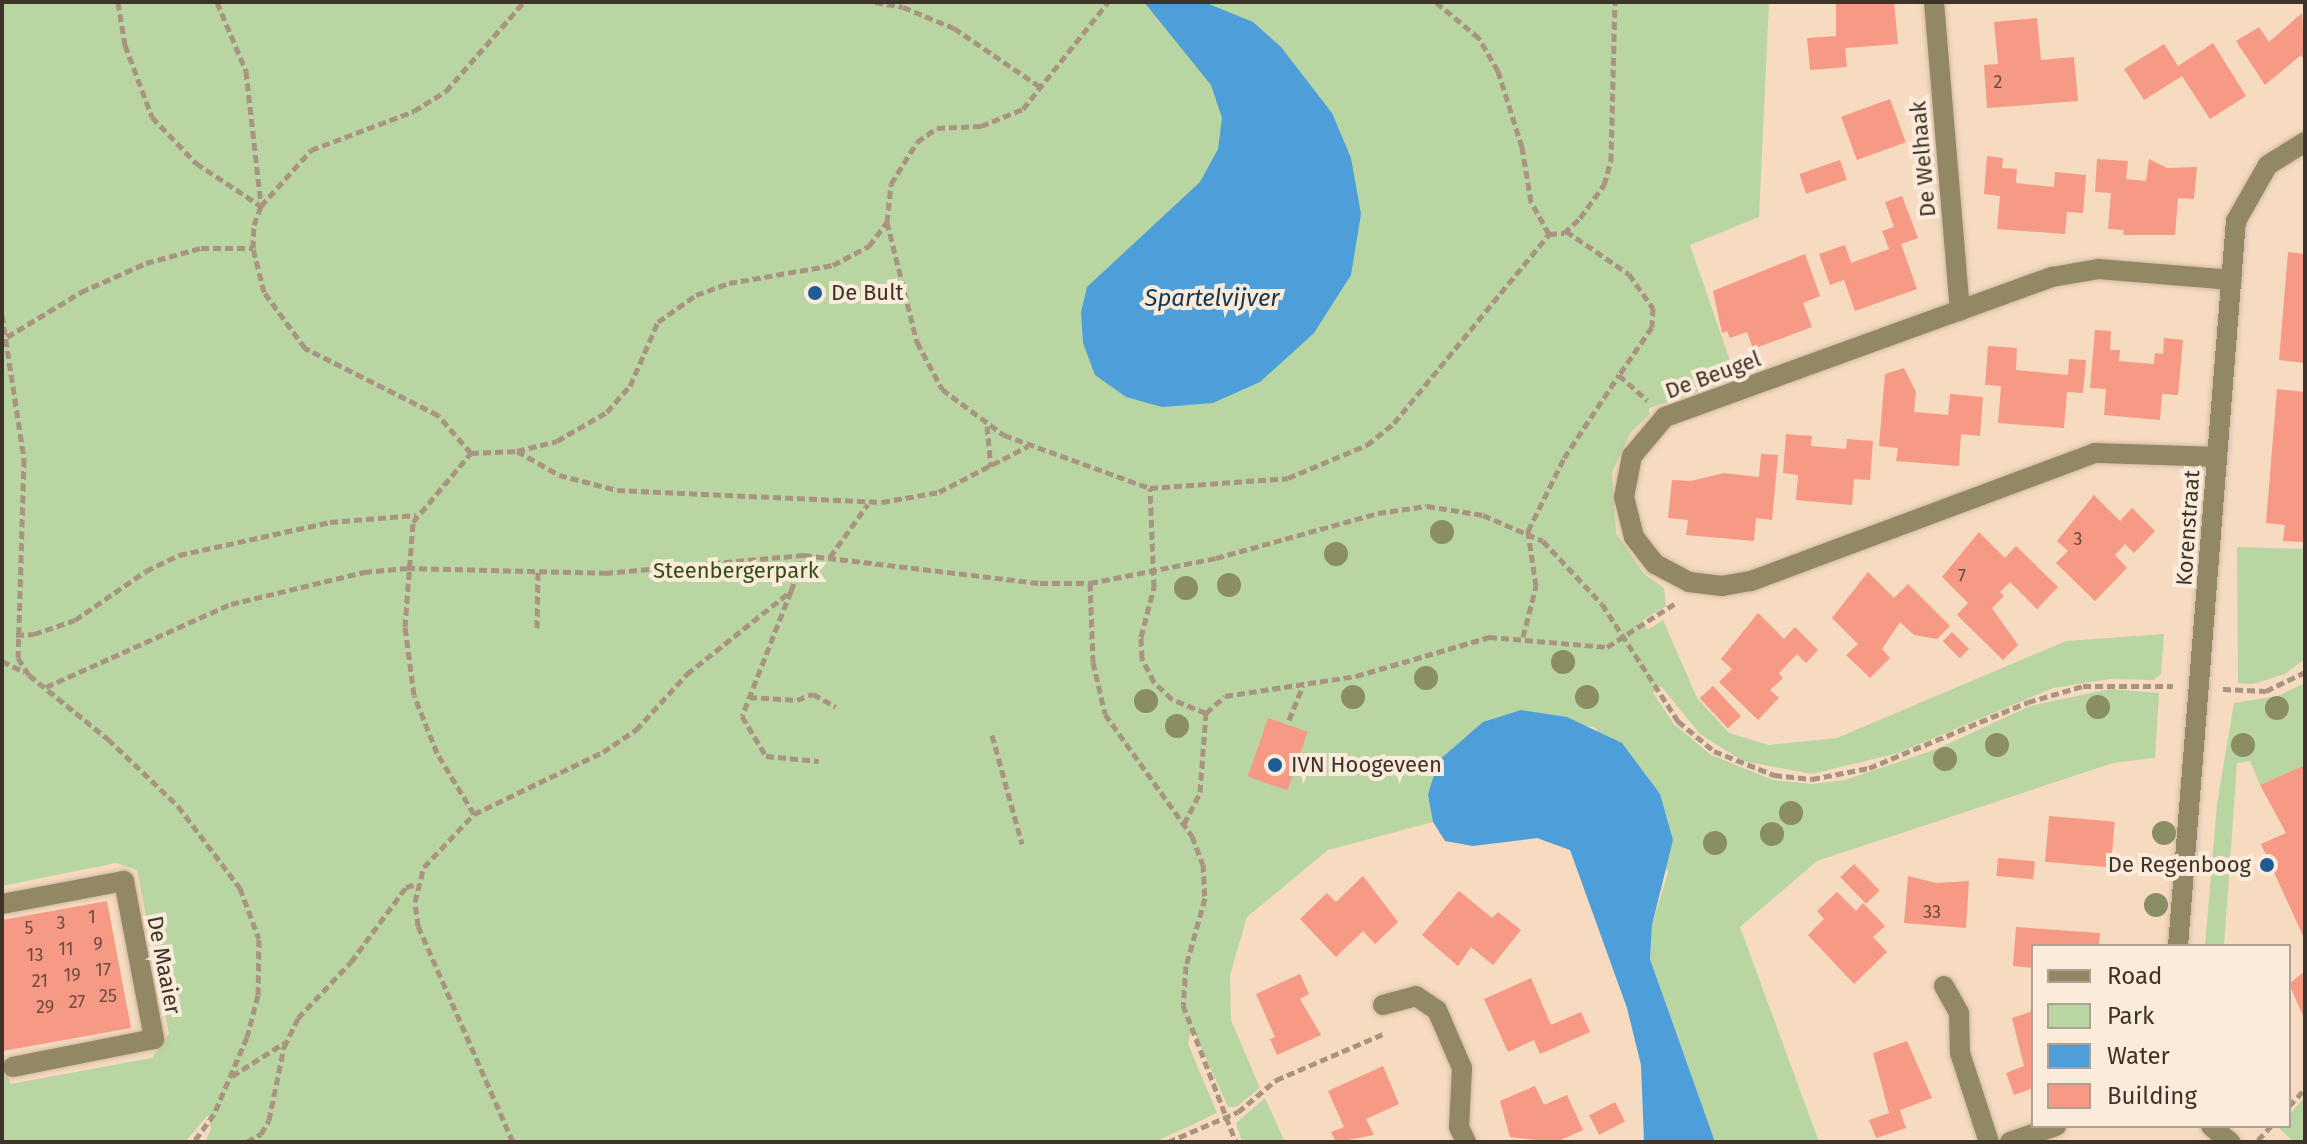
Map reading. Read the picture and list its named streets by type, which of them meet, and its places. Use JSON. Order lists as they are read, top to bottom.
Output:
{
  "streets": {
    "street": [
      "De Welhaak",
      "De Beugel",
      "Korenstraat",
      "De Maaier"
    ]
  },
  "crossings": [
    ["De Welhaak", "De Beugel"],
    ["De Beugel", "Korenstraat"]
  ],
  "water": ["Spartelvijver"],
  "parks": ["Steenbergerpark"],
  "places": ["De Bult", "IVN Hoogeveen", "De Regenboog"],
  "house_numbers": [
    "2",
    "3",
    "7",
    "33",
    "1",
    "3",
    "5",
    "9",
    "11",
    "13",
    "17",
    "19",
    "21",
    "25",
    "27",
    "29"
  ],
  "legend": [
    "Road",
    "Park",
    "Water",
    "Building"
  ]
}
